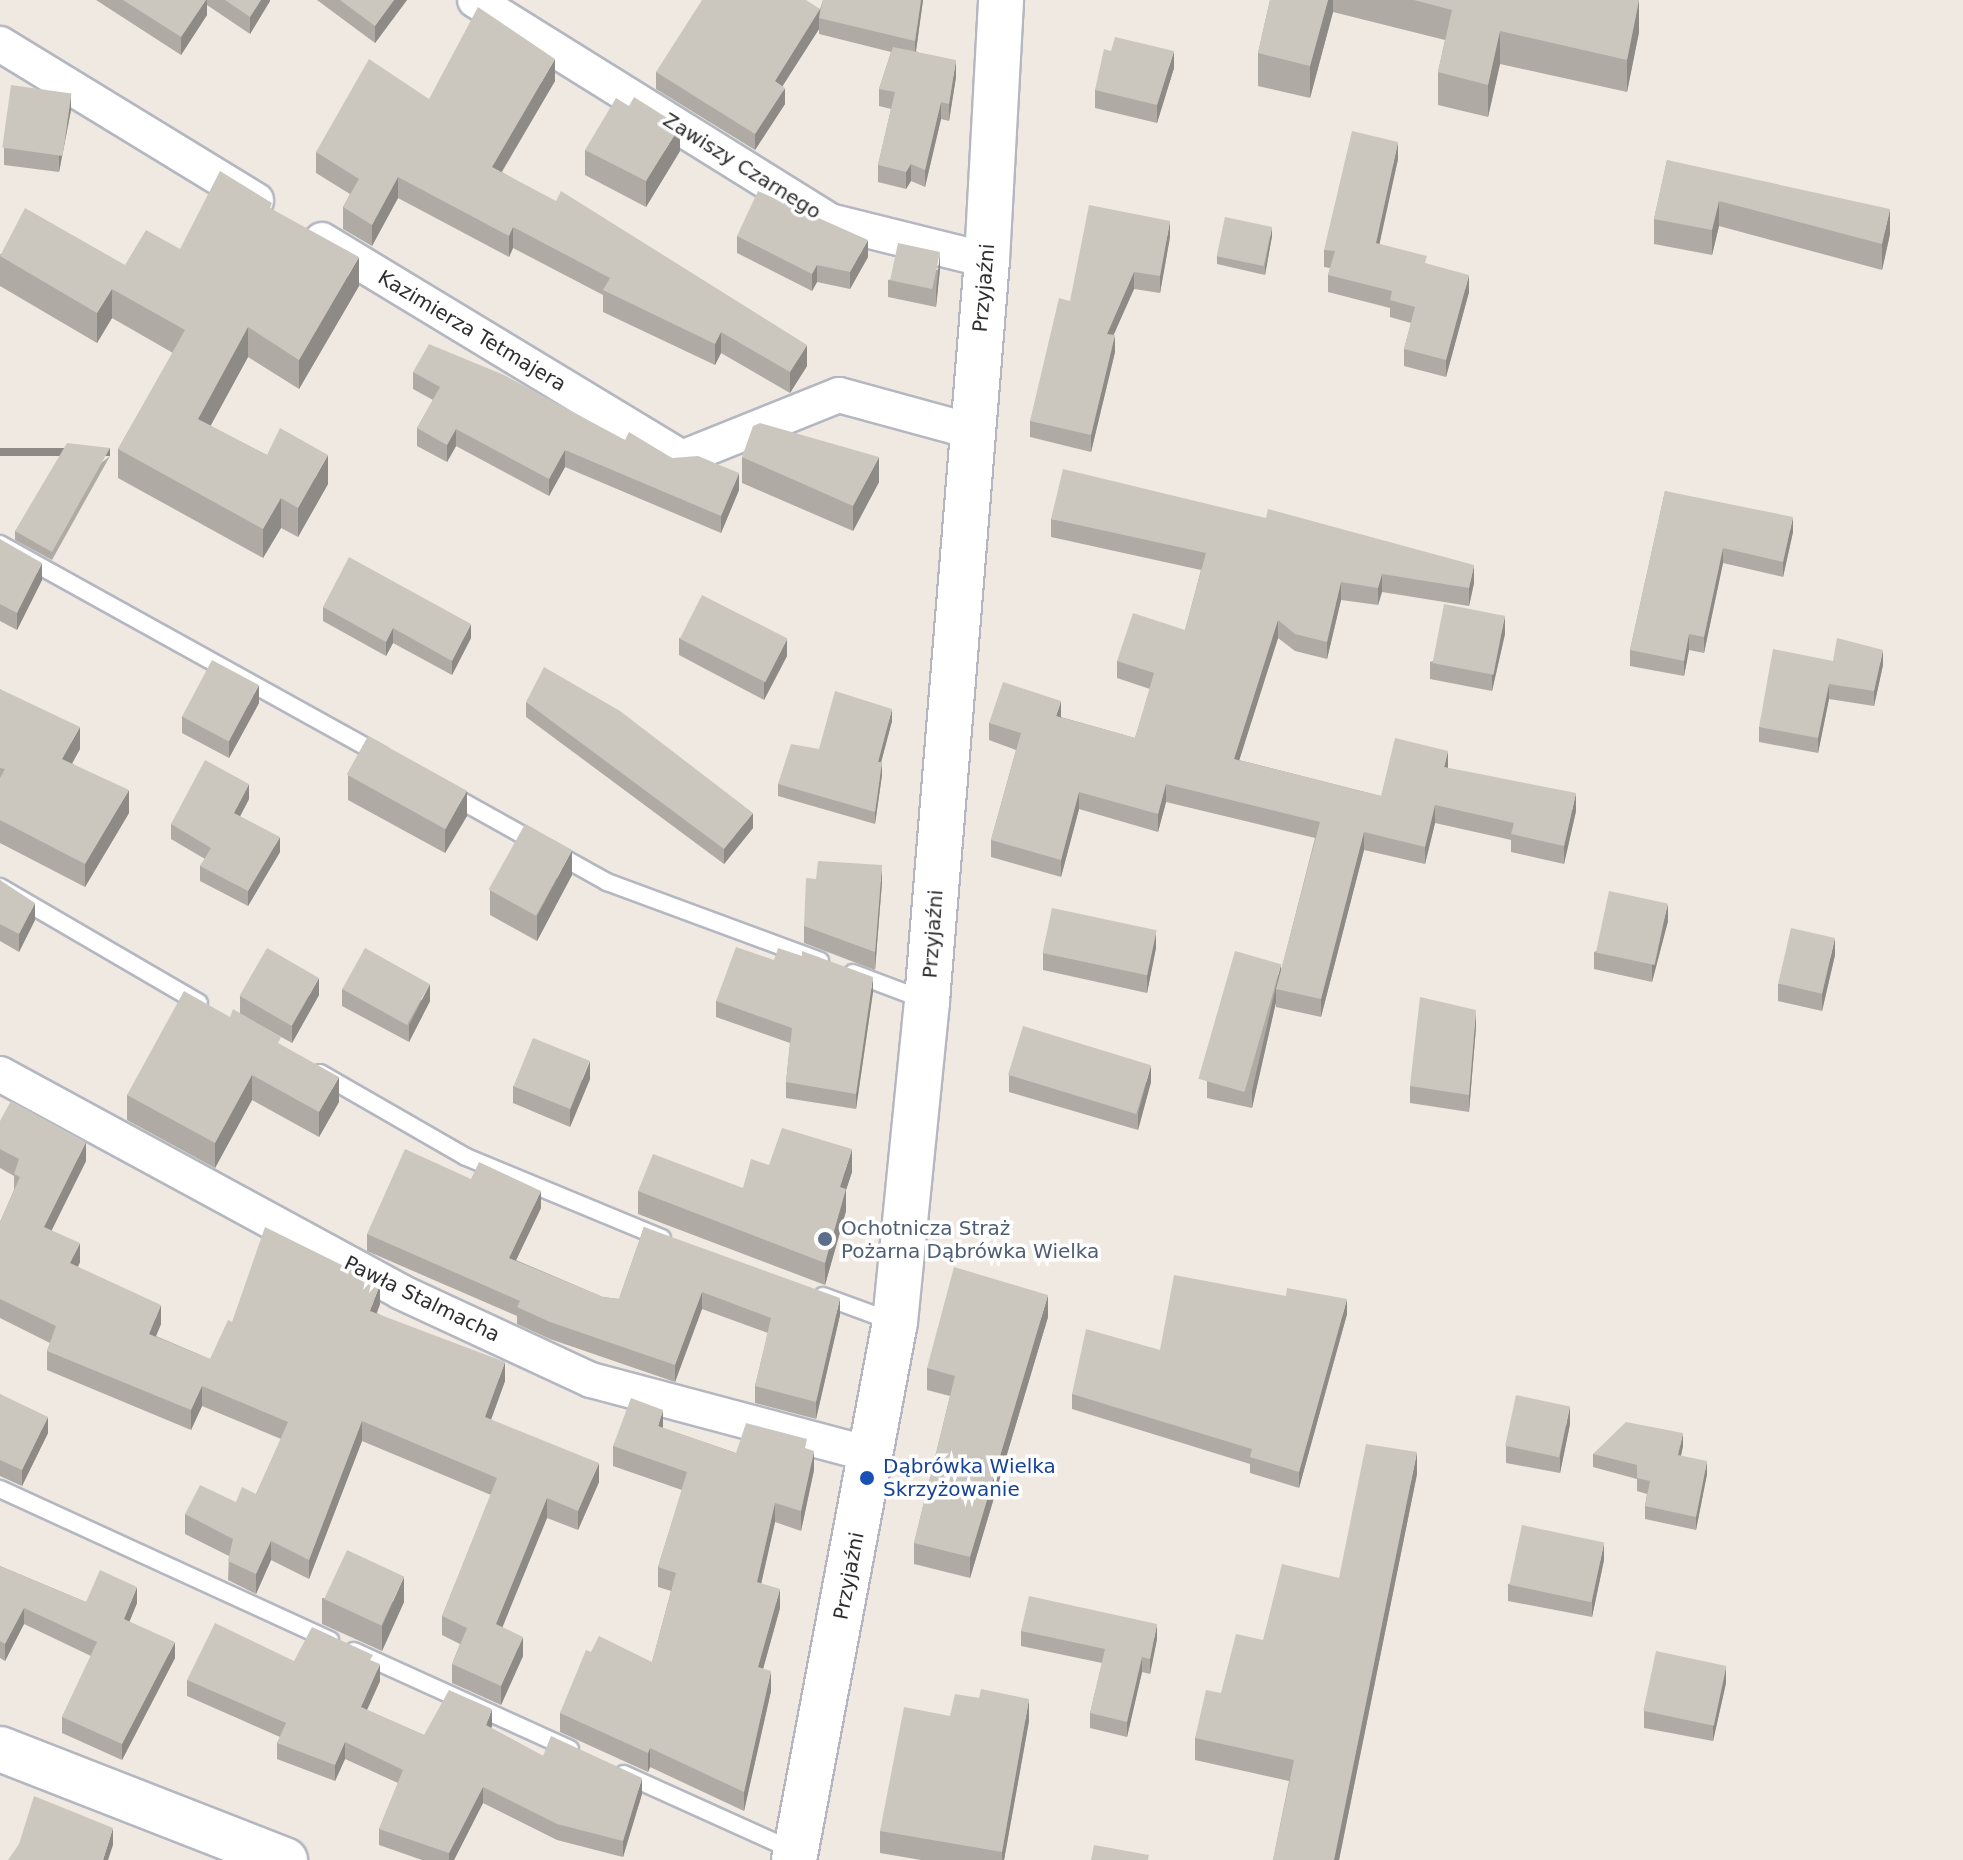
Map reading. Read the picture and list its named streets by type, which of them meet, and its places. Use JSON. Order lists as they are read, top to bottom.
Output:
{
  "streets": {
    "street": [
      "Zawiszy Czarnego",
      "Przyjaźni",
      "Kazimierza Tetmajera",
      "Pawła Stalmacha"
    ]
  },
  "crossings": [
    ["Zawiszy Czarnego", "Przyjaźni"],
    ["Przyjaźni", "Kazimierza Tetmajera"],
    ["Przyjaźni", "Pawła Stalmacha"]
  ],
  "places": ["Ochotnicza Straż Pożarna Dąbrówka Wielka", "Dąbrówka Wielka Skrzyżowanie"]
}
